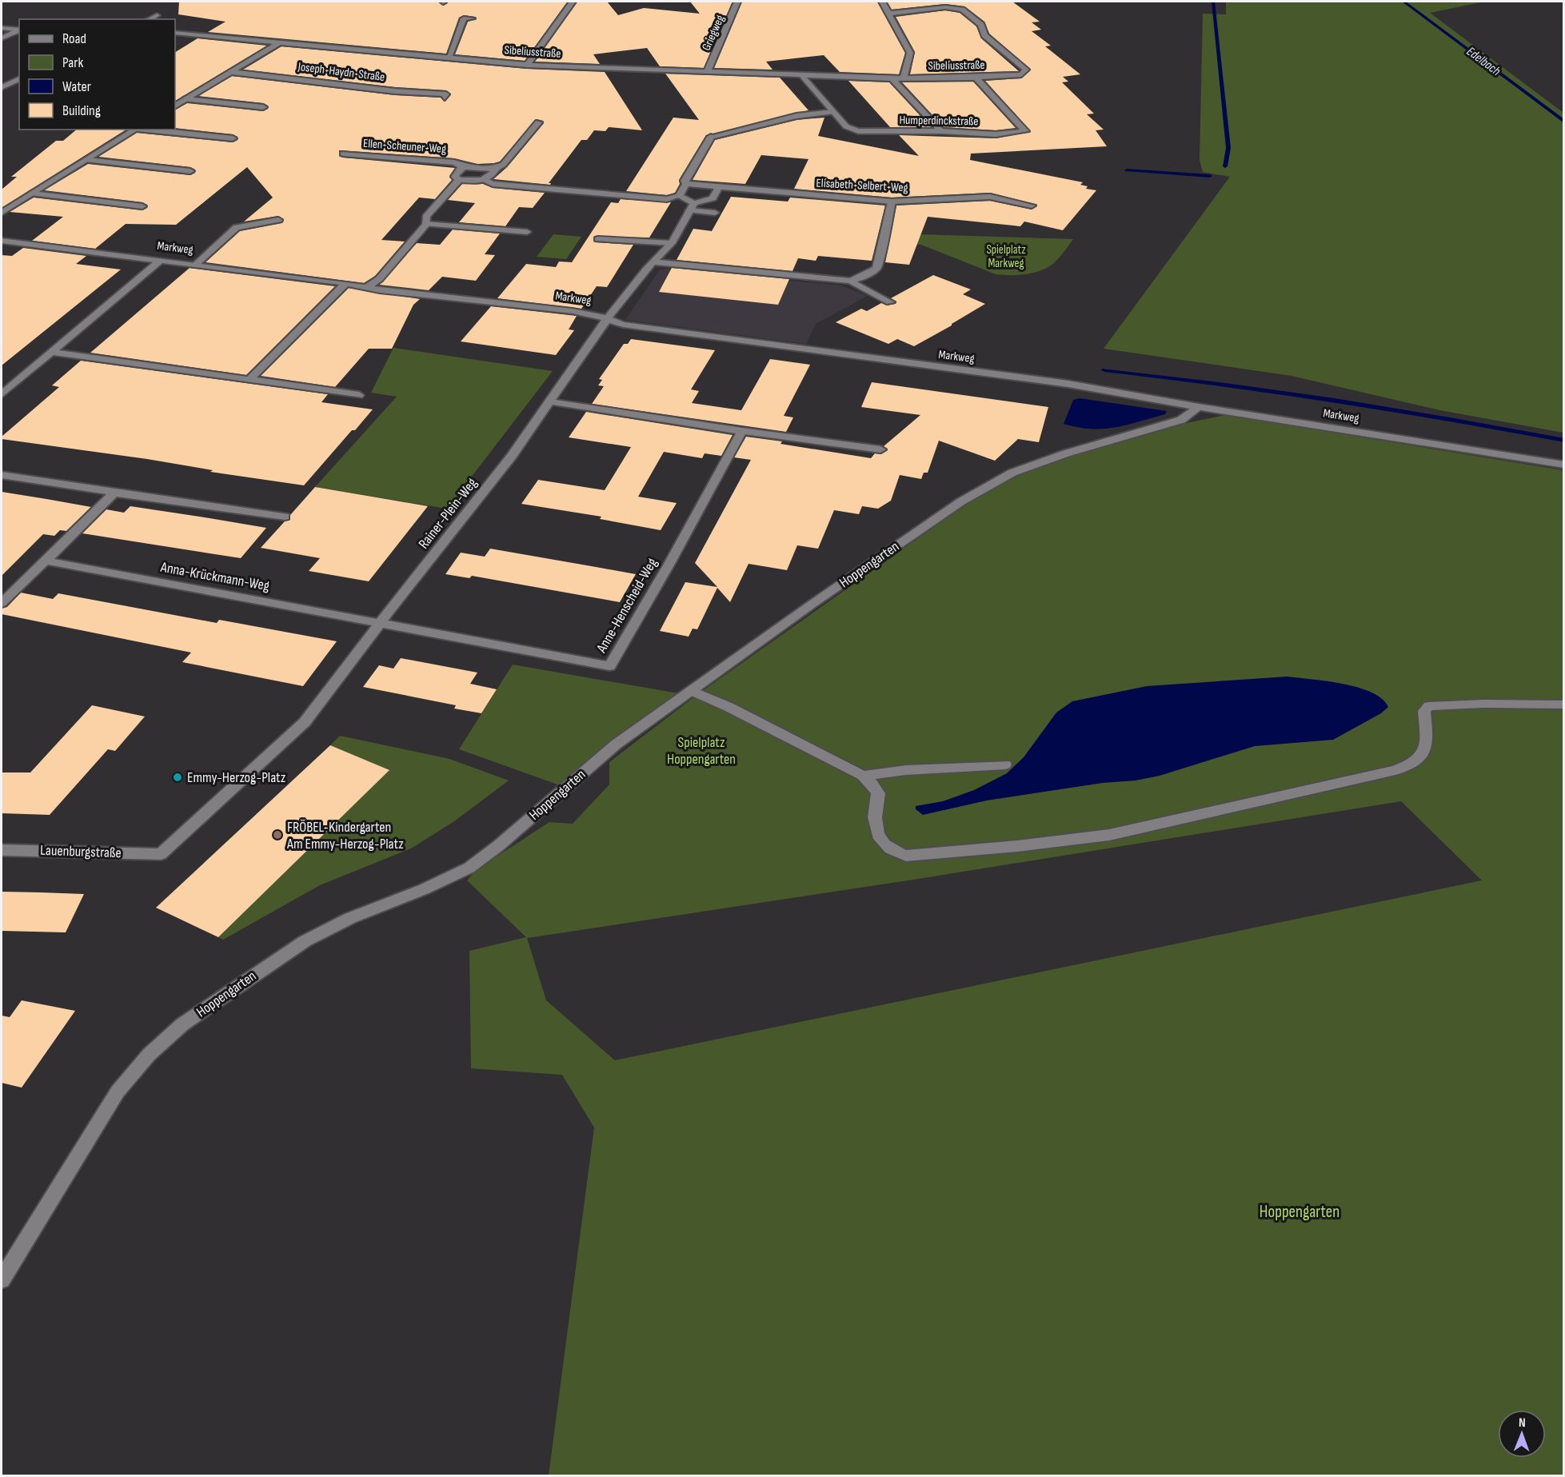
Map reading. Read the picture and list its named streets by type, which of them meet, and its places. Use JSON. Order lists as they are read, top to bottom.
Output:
{
  "streets": {
    "street": [
      "Griegweg",
      "Sibeliusstraße",
      "Joseph-Haydn-Straße",
      "Humperdinckstraße",
      "Ellen-Scheuner-Weg",
      "Elisabeth-Selbert-Weg",
      "Markweg",
      "Rainer-Plein-Weg",
      "Hoppengarten",
      "Anna-Krückmann-Weg",
      "Anne-Henscheid-Weg",
      "Lauenburgstraße"
    ]
  },
  "crossings": [
    ["Griegweg", "Sibeliusstraße"],
    ["Sibeliusstraße", "Humperdinckstraße"],
    ["Ellen-Scheuner-Weg", "Markweg"],
    ["Markweg", "Rainer-Plein-Weg"],
    ["Markweg", "Hoppengarten"],
    ["Rainer-Plein-Weg", "Anna-Krückmann-Weg"],
    ["Rainer-Plein-Weg", "Anne-Henscheid-Weg"],
    ["Rainer-Plein-Weg", "Lauenburgstraße"],
    ["Anna-Krückmann-Weg", "Anne-Henscheid-Weg"]
  ],
  "water": ["Edelbach"],
  "parks": ["Spielplatz Markweg", "Spielplatz Hoppengarten", "Hoppengarten"],
  "places": ["Emmy-Herzog-Platz", "FRÖBEL-Kindergarten Am Emmy-Herzog-Platz"],
  "legend": [
    "Road",
    "Park",
    "Water",
    "Building"
  ],
  "north": "top"
}
